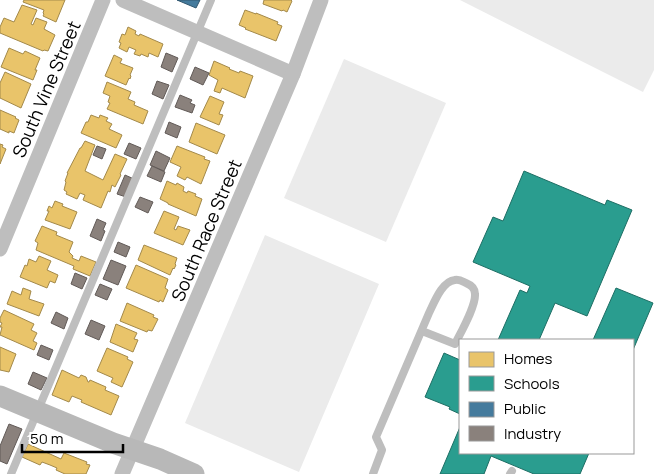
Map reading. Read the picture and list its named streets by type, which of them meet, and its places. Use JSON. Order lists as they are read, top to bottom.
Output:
{
  "streets": {
    "street": ["South Vine Street", "South Race Street"]
  },
  "legend": [
    "Homes",
    "Schools",
    "Public",
    "Industry"
  ],
  "scale_bar": "50 m"
}
